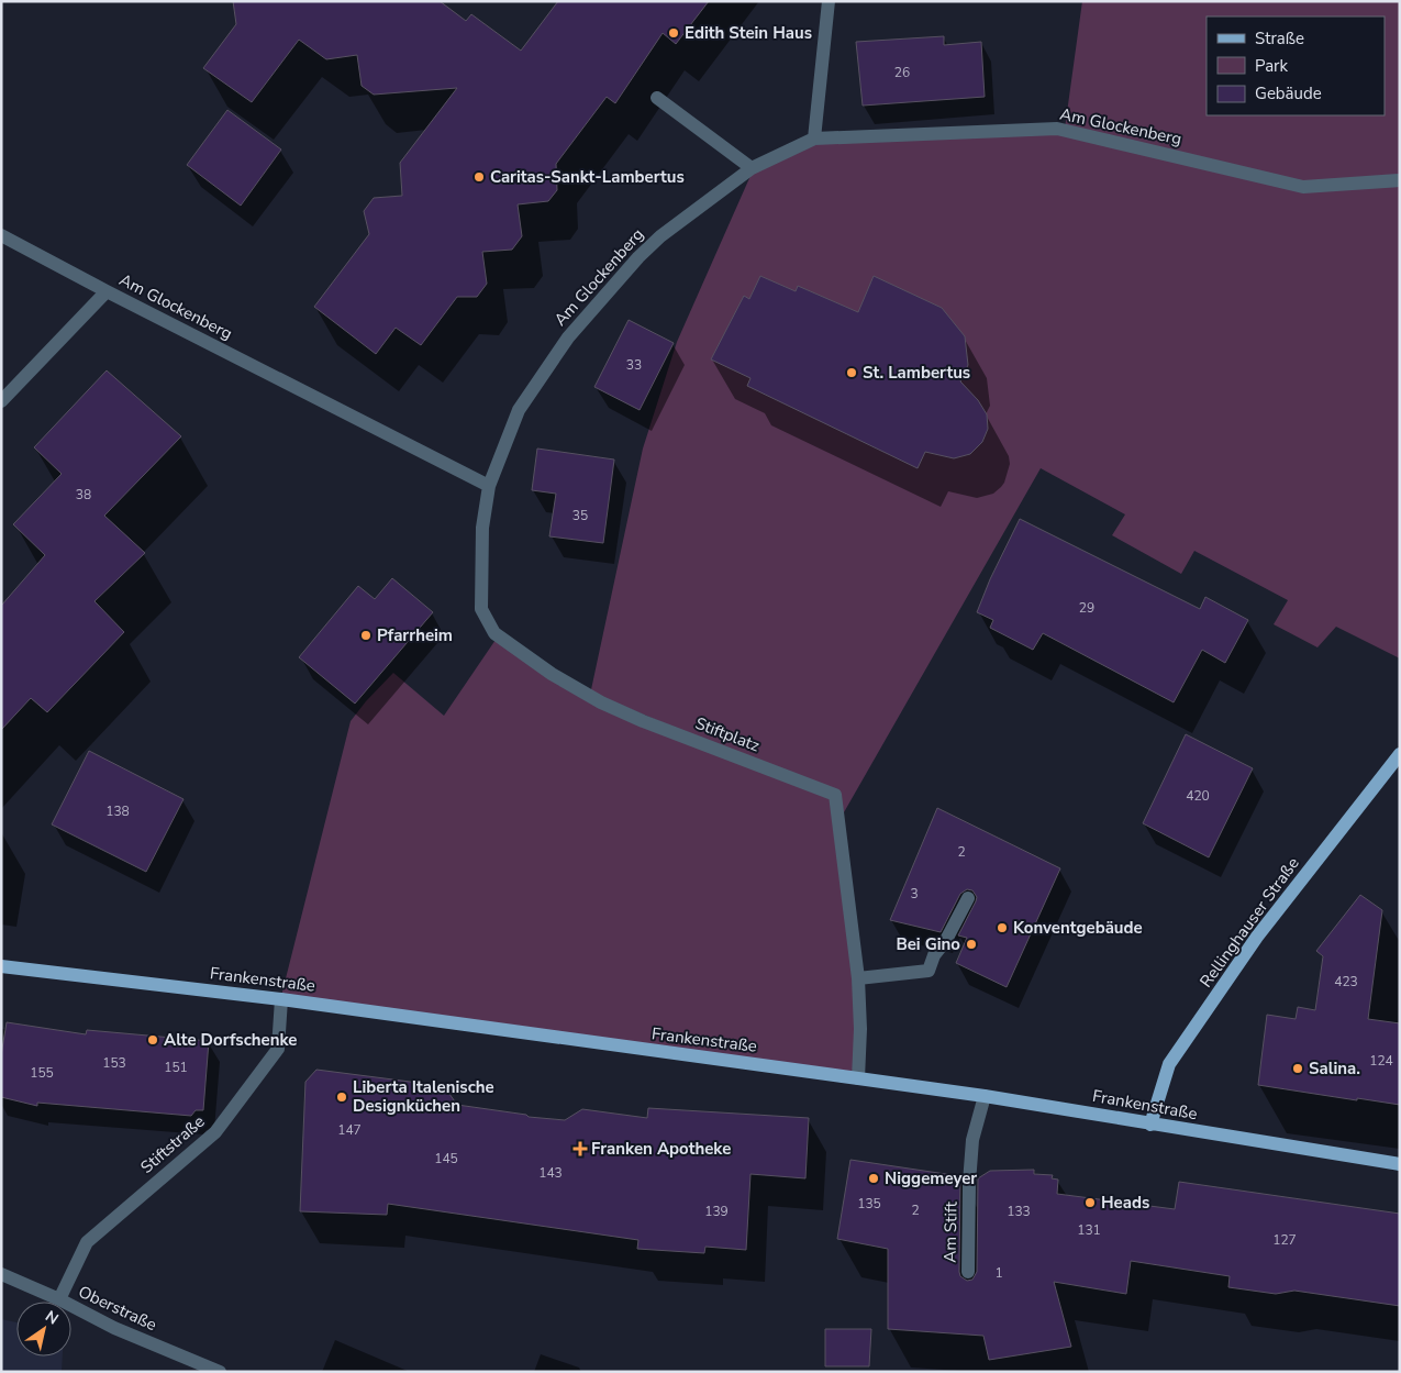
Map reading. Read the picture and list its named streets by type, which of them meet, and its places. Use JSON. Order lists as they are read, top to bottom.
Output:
{
  "streets": {
    "main road": ["Rellinghauser Straße", "Frankenstraße"],
    "street": [
      "Am Glockenberg",
      "Stiftplatz",
      "Stiftstraße",
      "Am Stift",
      "Oberstraße"
    ]
  },
  "crossings": [
    ["Am Glockenberg", "Stiftplatz"],
    ["Stiftplatz", "Frankenstraße"],
    ["Rellinghauser Straße", "Frankenstraße"],
    ["Frankenstraße", "Stiftstraße"],
    ["Frankenstraße", "Am Stift"],
    ["Stiftstraße", "Oberstraße"]
  ],
  "places": {
    "other": [
      "Edith Stein Haus",
      "Caritas-Sankt-Lambertus",
      "St. Lambertus",
      "Pfarrheim",
      "Konventgebäude",
      "Bei Gino",
      "Alte Dorfschenke",
      "Salina.",
      "Liberta Italenische Designküchen",
      "Niggemeyer",
      "Heads"
    ],
    "health": ["Franken Apotheke"]
  },
  "house_numbers": [
    "26",
    "33",
    "38",
    "35",
    "29",
    "420",
    "138",
    "2",
    "3",
    "423",
    "124",
    "153",
    "151",
    "155",
    "147",
    "145",
    "143",
    "135",
    "2",
    "139",
    "133",
    "131",
    "127",
    "1"
  ],
  "legend": ["Straße", "Park", "Gebäude"],
  "north": "top right"
}
